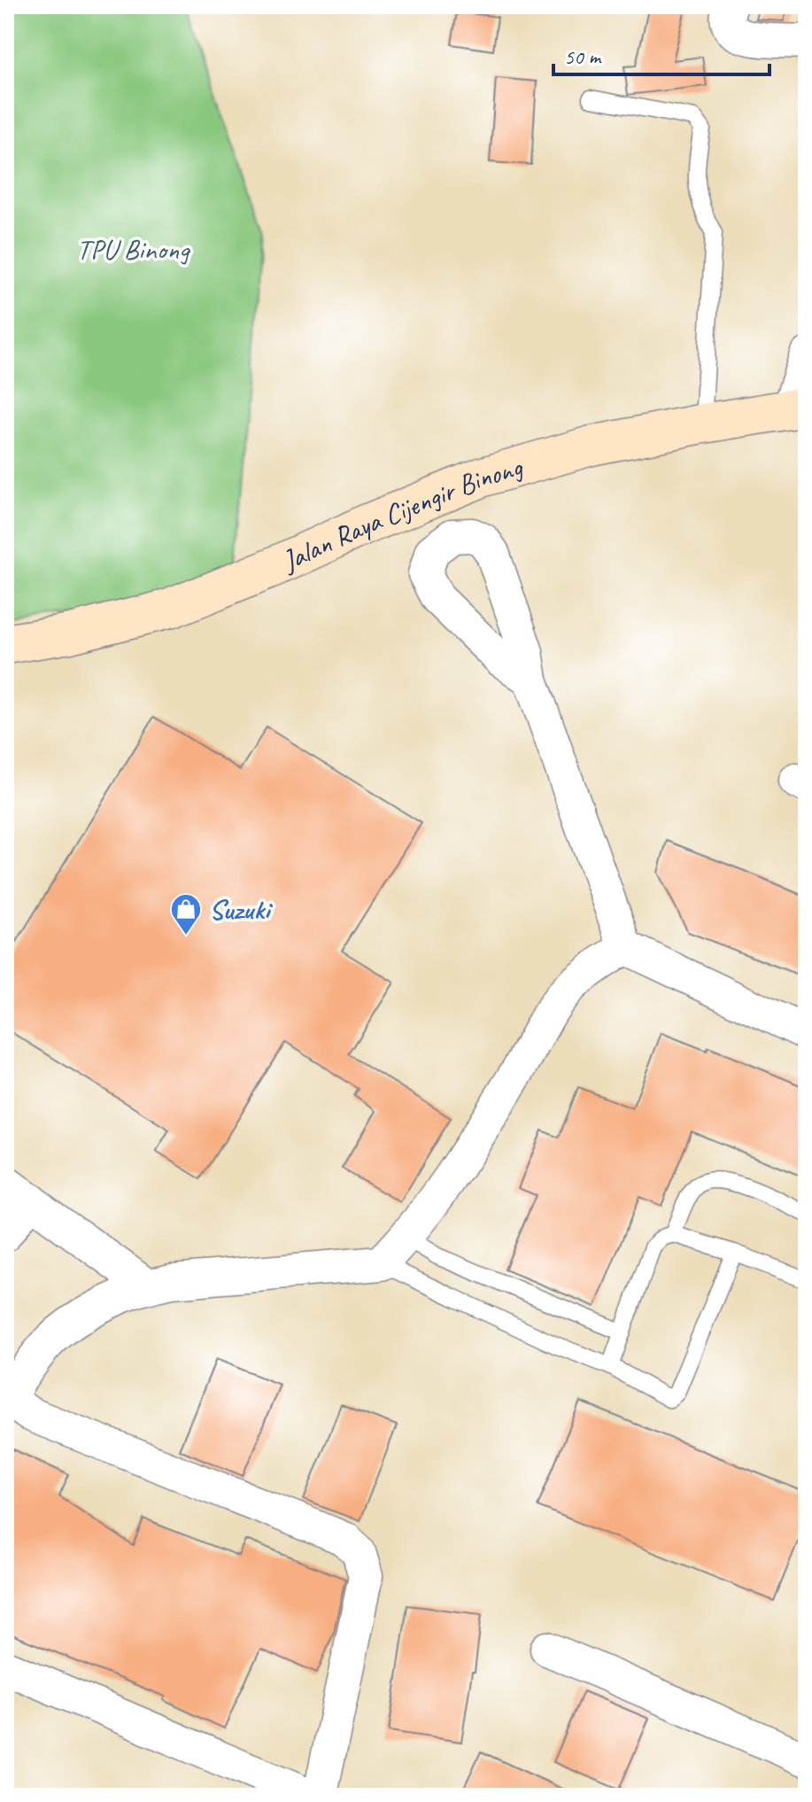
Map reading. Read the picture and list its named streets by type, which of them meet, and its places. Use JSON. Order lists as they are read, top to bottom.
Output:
{
  "streets": {
    "street": ["Jalan Raya Cijengir Binong"]
  },
  "parks": ["TPU Binong"],
  "places": {
    "shop": ["Suzuki"]
  },
  "scale_bar": "50 m"
}
